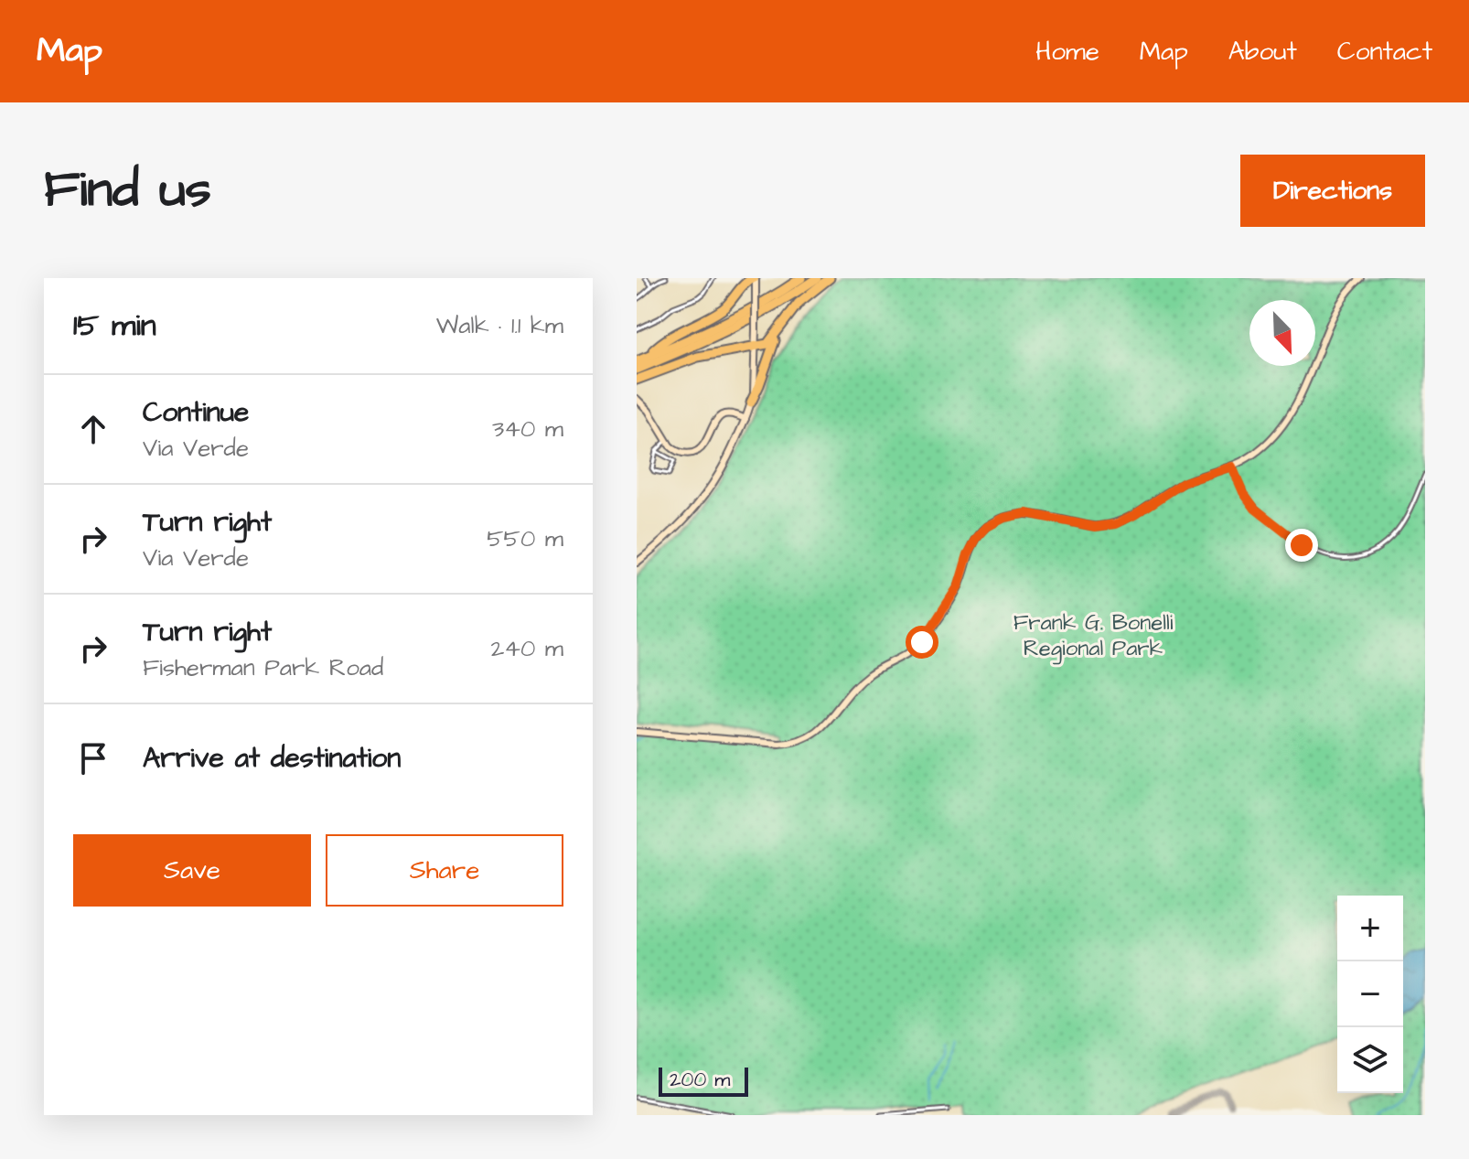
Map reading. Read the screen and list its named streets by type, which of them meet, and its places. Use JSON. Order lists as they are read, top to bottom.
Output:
{
  "parks": ["Frank G. Bonelli Regional Park"],
  "scale_bar": "200 m",
  "north": "bottom right",
  "page": {
    "header": "Map",
    "nav": [
      "Home",
      "Map",
      "About",
      "Contact"
    ],
    "title": "Find us",
    "buttons": [
      "Directions",
      ["Save", "Share"]
    ],
    "heading": ["15 min", "Walk · 1.1 km"],
    "list": [
      ["Continue", "Via Verde", "340 m"],
      ["Turn right", "Via Verde", "550 m"],
      ["Turn right", "Fisherman Park Road", "240 m"],
      "Arrive at destination"
    ],
    "map_buttons": ["+", "−"],
    "scale": "200 m"
  }
}
